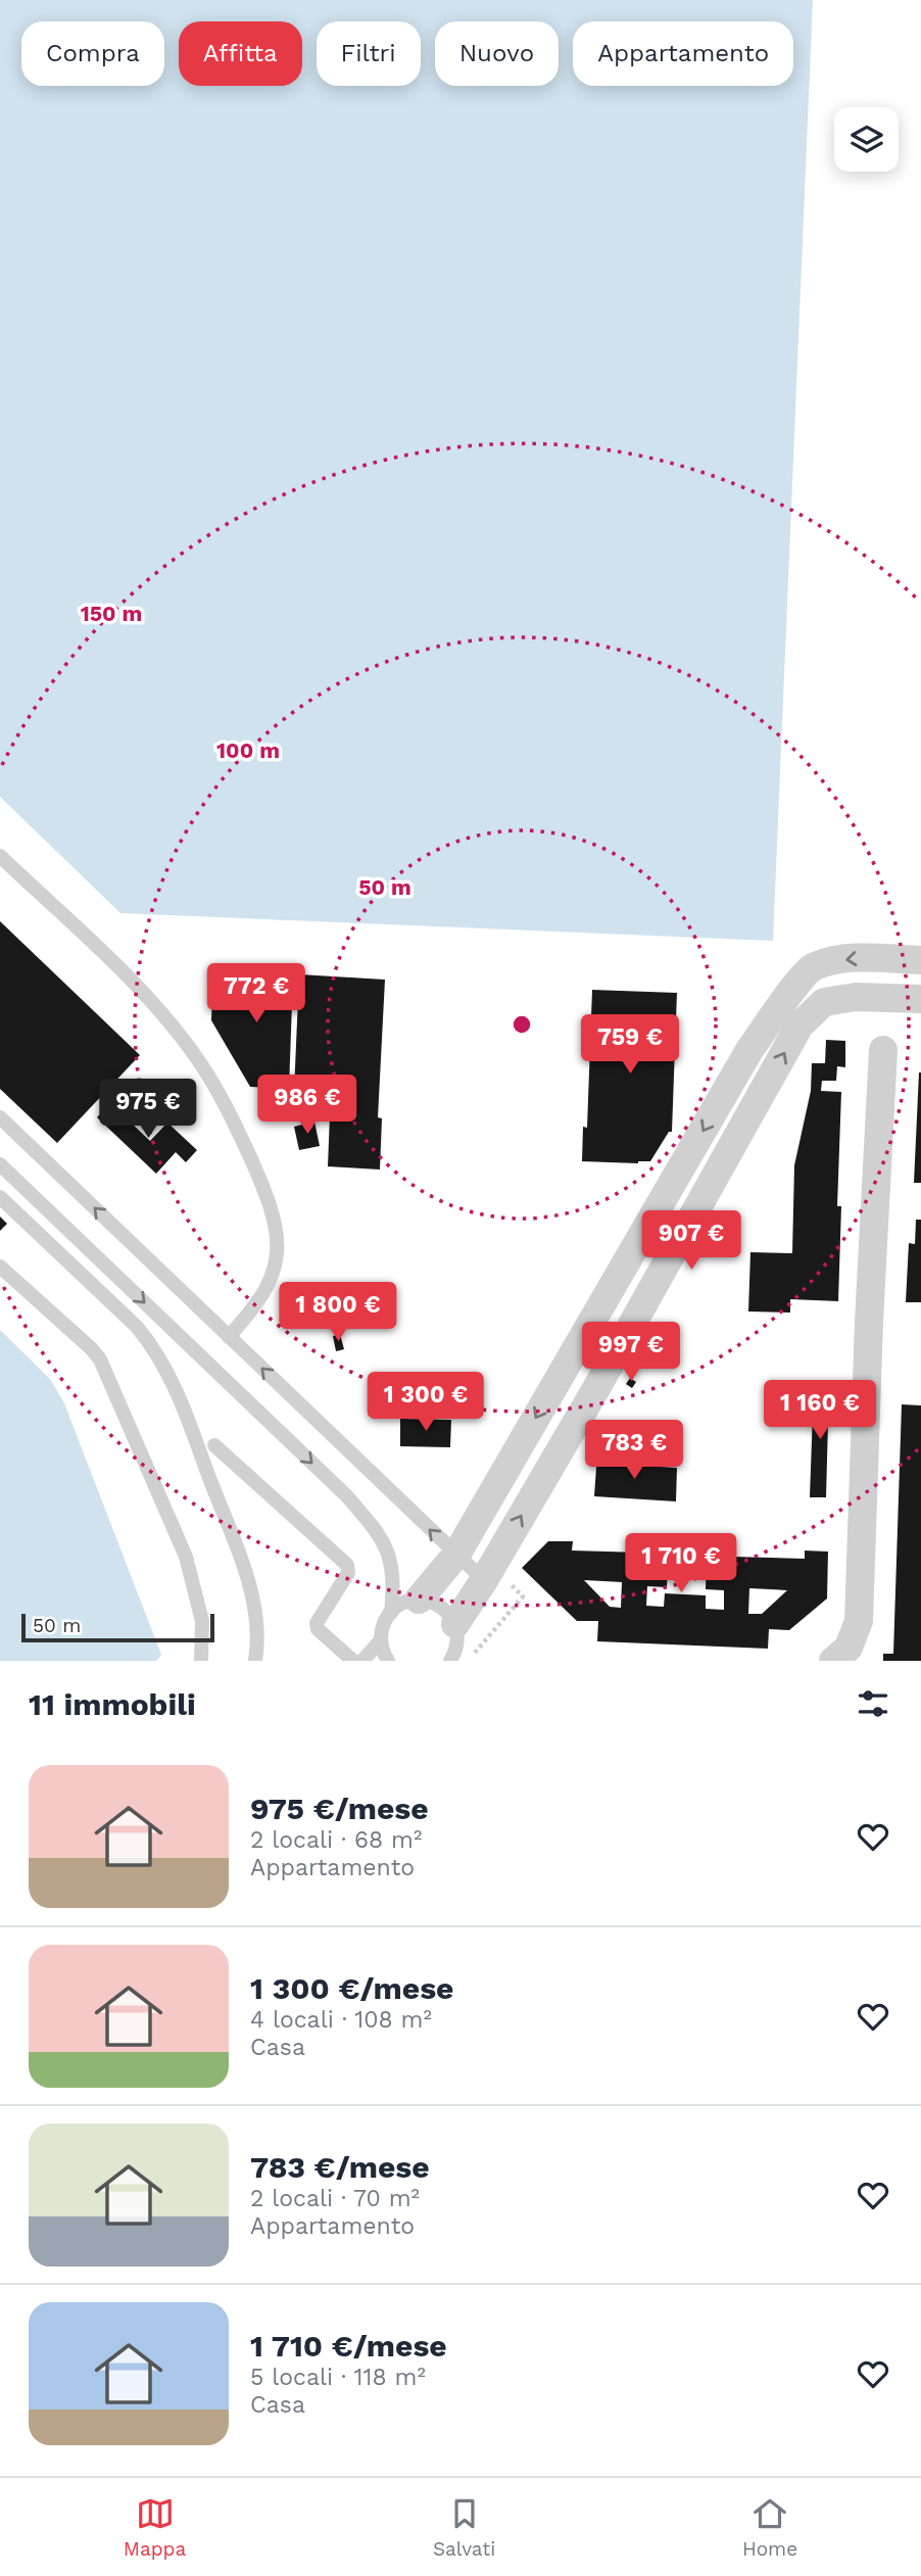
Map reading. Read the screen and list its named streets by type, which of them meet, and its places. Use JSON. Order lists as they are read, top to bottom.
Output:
{
  "scale_bar": "50 m",
  "page": {
    "chip": [
      "Compra",
      "Affitta",
      "Filtri",
      "Nuovo",
      "Appartamento"
    ],
    "price": [
      "772 €",
      "759 €",
      "986 €",
      "975 €",
      "907 €",
      "1 800 €",
      "997 €",
      "1 300 €",
      "1 160 €",
      "783 €",
      "1 710 €"
    ],
    "scale": "50 m",
    "heading": "11 immobili",
    "list": [
      {
        "name": "975 €/mese",
        "note": "2 locali · 68 m² · Appartamento"
      },
      {
        "name": "1 300 €/mese",
        "note": "4 locali · 108 m² · Casa"
      },
      {
        "name": "783 €/mese",
        "note": "2 locali · 70 m² · Appartamento"
      },
      {
        "name": "1 710 €/mese",
        "note": "5 locali · 118 m² · Casa"
      }
    ],
    "tabs": ["Mappa", "Salvati", "Home"]
  },
  "rings": ["150 m", "100 m", "50 m"]
}
